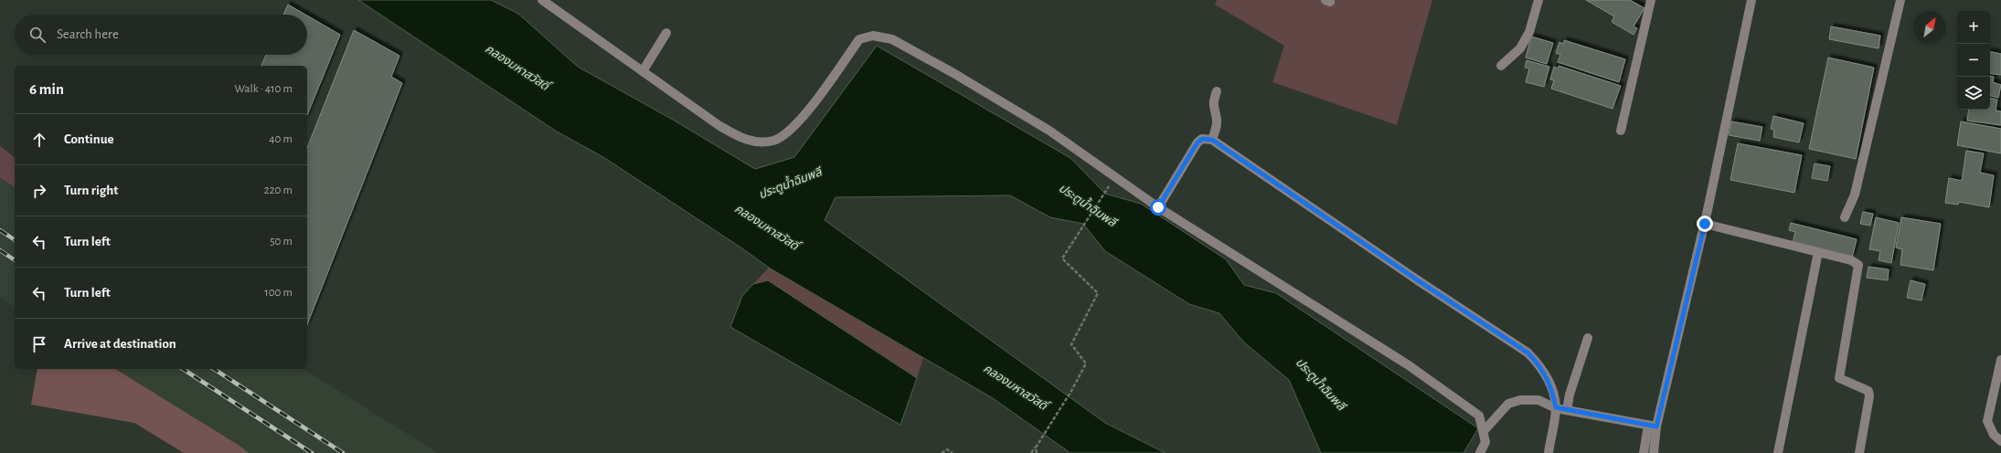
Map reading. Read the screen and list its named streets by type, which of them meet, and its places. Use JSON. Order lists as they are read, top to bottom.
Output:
{
  "water": ["คลองมหาสวัสดิ์", "ประตูน้ำฉิมพลี"],
  "north": "top right",
  "page": {
    "map_buttons": ["+", "−"],
    "search": "Search here",
    "heading": ["6 min", "Walk · 410 m"],
    "list": [
      ["Continue", "40 m"],
      ["Turn right", "220 m"],
      ["Turn left", "50 m"],
      ["Turn left", "100 m"],
      "Arrive at destination"
    ]
  }
}
